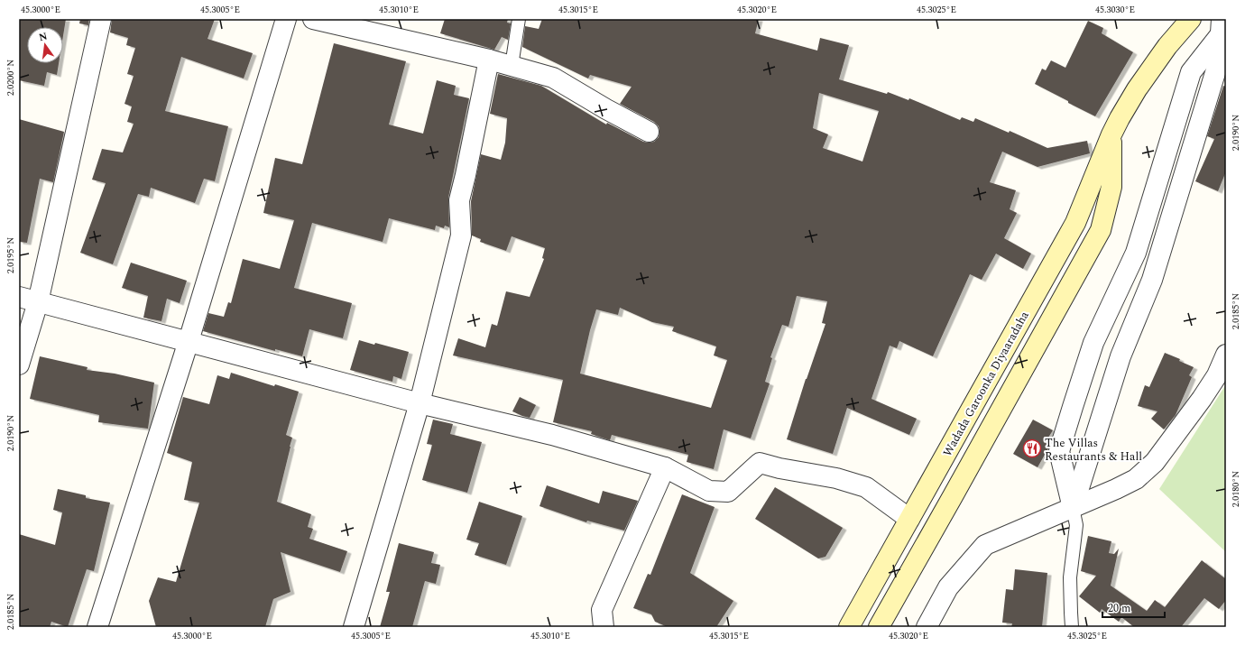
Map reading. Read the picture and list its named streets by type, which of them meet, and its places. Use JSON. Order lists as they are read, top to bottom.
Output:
{
  "streets": {
    "main road": ["Wadada Garoonka Diyaaradaha"]
  },
  "places": {
    "restaurant": ["The Villas Restaurants & Hall"]
  },
  "scale_bar": "20 m",
  "north": "top",
  "coordinates": [
    "45.3000°E",
    "45.3005°E",
    "45.3010°E",
    "45.3015°E",
    "45.3020°E",
    "45.3025°E",
    "45.3030°E",
    "2.0200°N",
    "2.0190°N",
    "2.0195°N",
    "2.0185°N",
    "2.0180°N"
  ]
}
